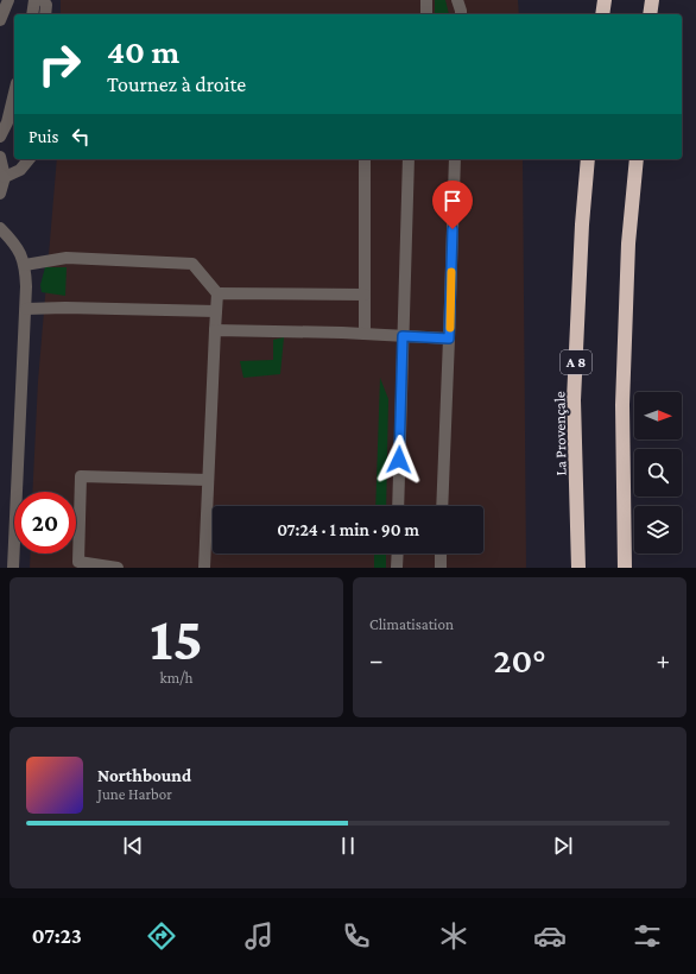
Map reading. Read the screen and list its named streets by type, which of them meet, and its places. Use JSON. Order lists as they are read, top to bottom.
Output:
{
  "streets": {
    "highway": ["A 8", "La Provençale"]
  },
  "north": "right",
  "page": {
    "turn": ["40 m", "Tournez à droite"],
    "then": "Puis",
    "limit": "20",
    "trip": "07:24 · 1 min · 90 m",
    "tile": [
      ["15", "km/h"],
      "Climatisation"
    ],
    "heat": ["−", "20°", "+"],
    "song": ["Northbound", "June Harbor"],
    "tabs": "07:23"
  }
}
